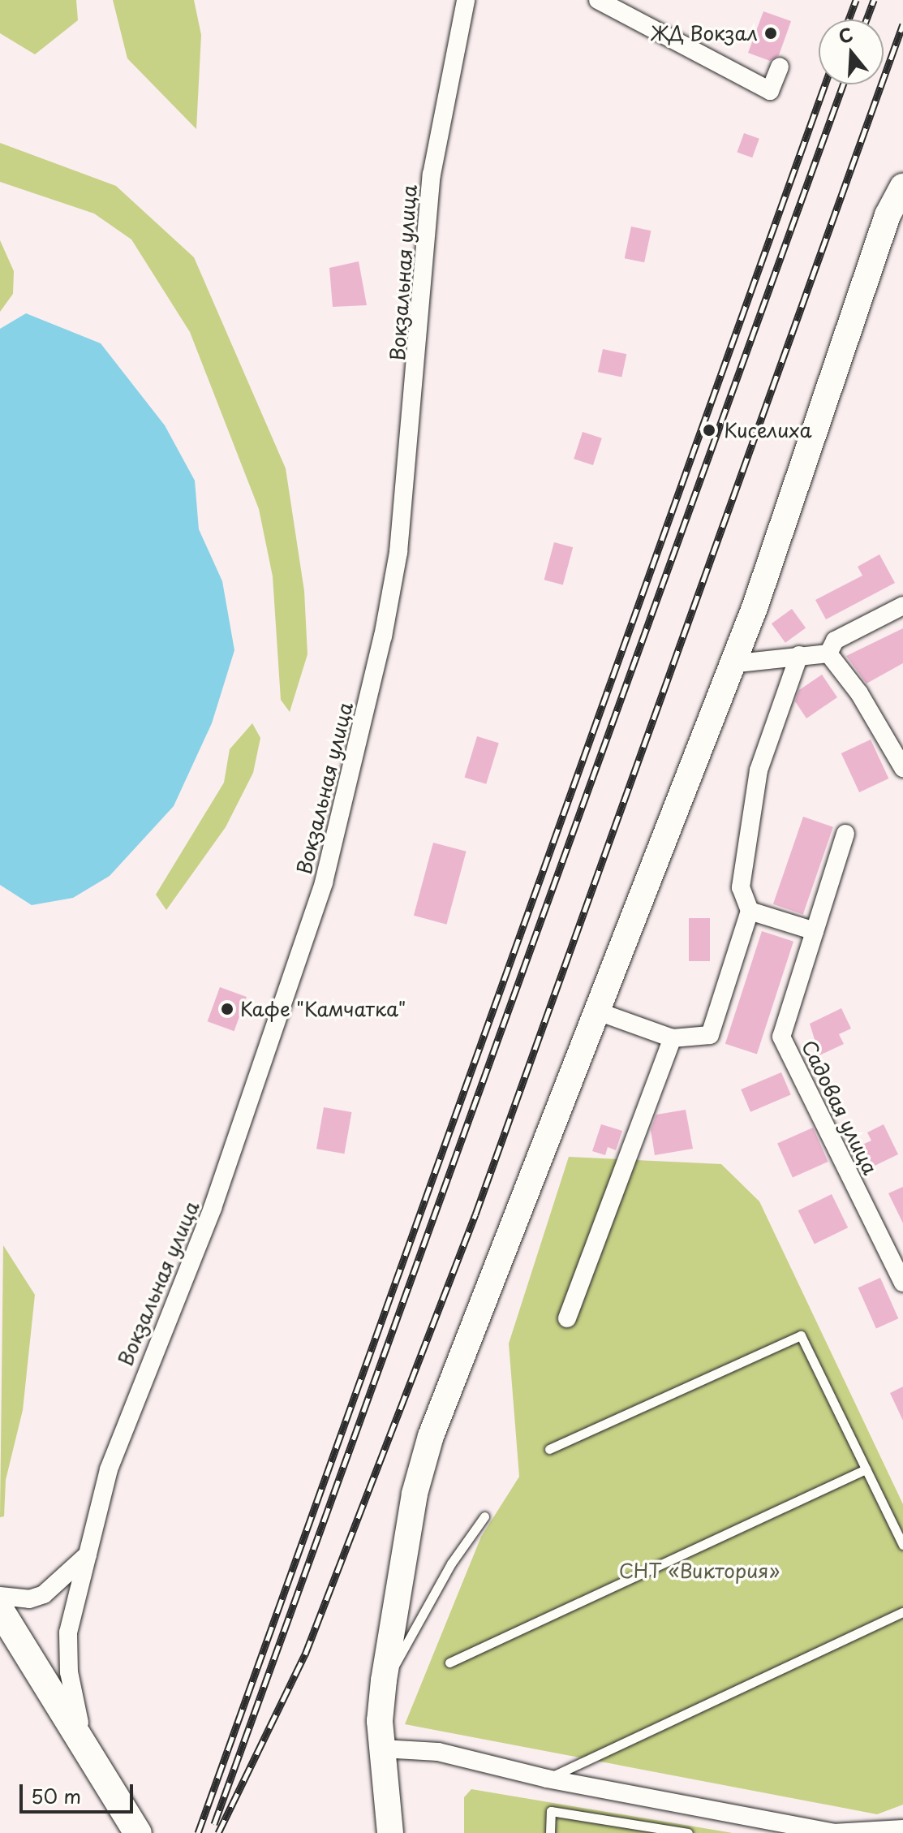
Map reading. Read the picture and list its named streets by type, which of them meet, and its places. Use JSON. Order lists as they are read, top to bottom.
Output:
{
  "streets": {
    "street": ["Вокзальная улица", "Садовая улица"]
  },
  "parks": ["СНТ «Виктория»"],
  "places": ["ЖД Вокзал", "Киселиха", "Кафе \"Камчатка\""],
  "scale_bar": "50 m",
  "north": "top"
}
